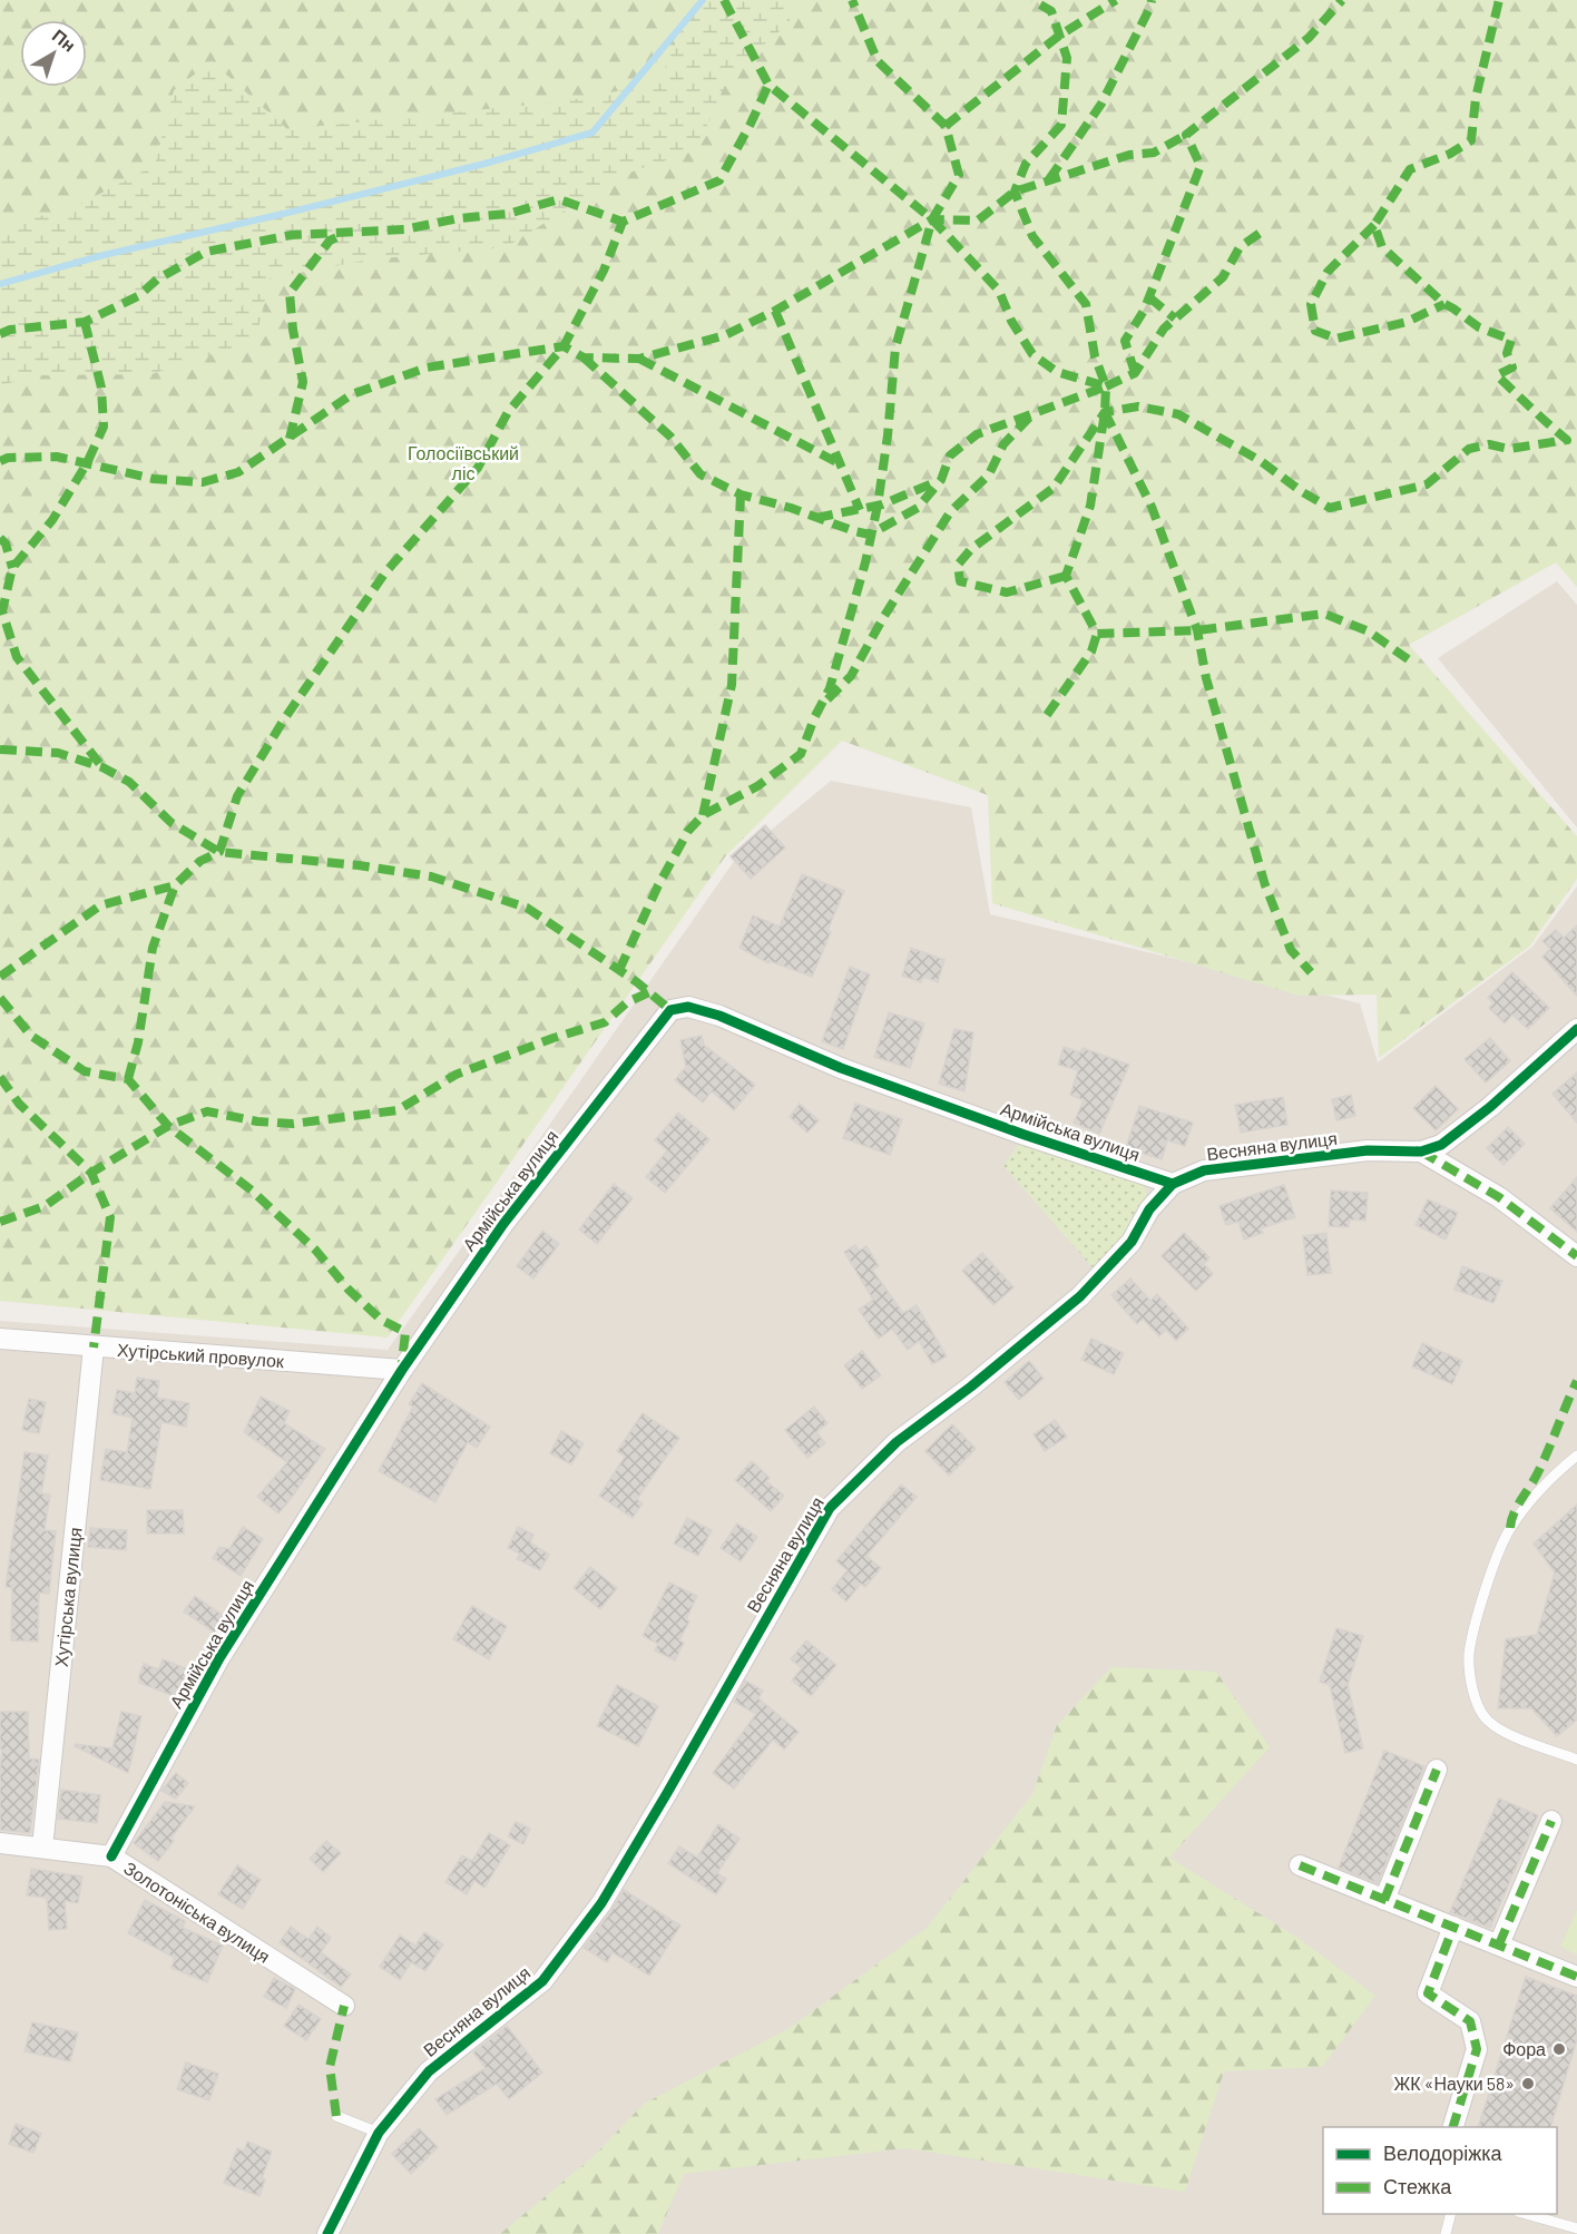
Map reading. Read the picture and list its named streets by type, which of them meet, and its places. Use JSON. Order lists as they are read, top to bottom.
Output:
{
  "streets": {
    "street": [
      "Армійська вулиця",
      "Весняна вулиця",
      "Хутірський провулок",
      "Хутірська вулиця",
      "Золотоніська вулиця"
    ]
  },
  "crossings": [
    ["Армійська вулиця", "Весняна вулиця"],
    ["Армійська вулиця", "Хутірський провулок"],
    ["Армійська вулиця", "Золотоніська вулиця"],
    ["Хутірський провулок", "Хутірська вулиця"],
    ["Хутірська вулиця", "Золотоніська вулиця"]
  ],
  "parks": ["Голосіївський ліс"],
  "places": ["Фора", "ЖК «Науки 58»"],
  "legend": ["Велодоріжка", "Стежка"],
  "north": "top right"
}
